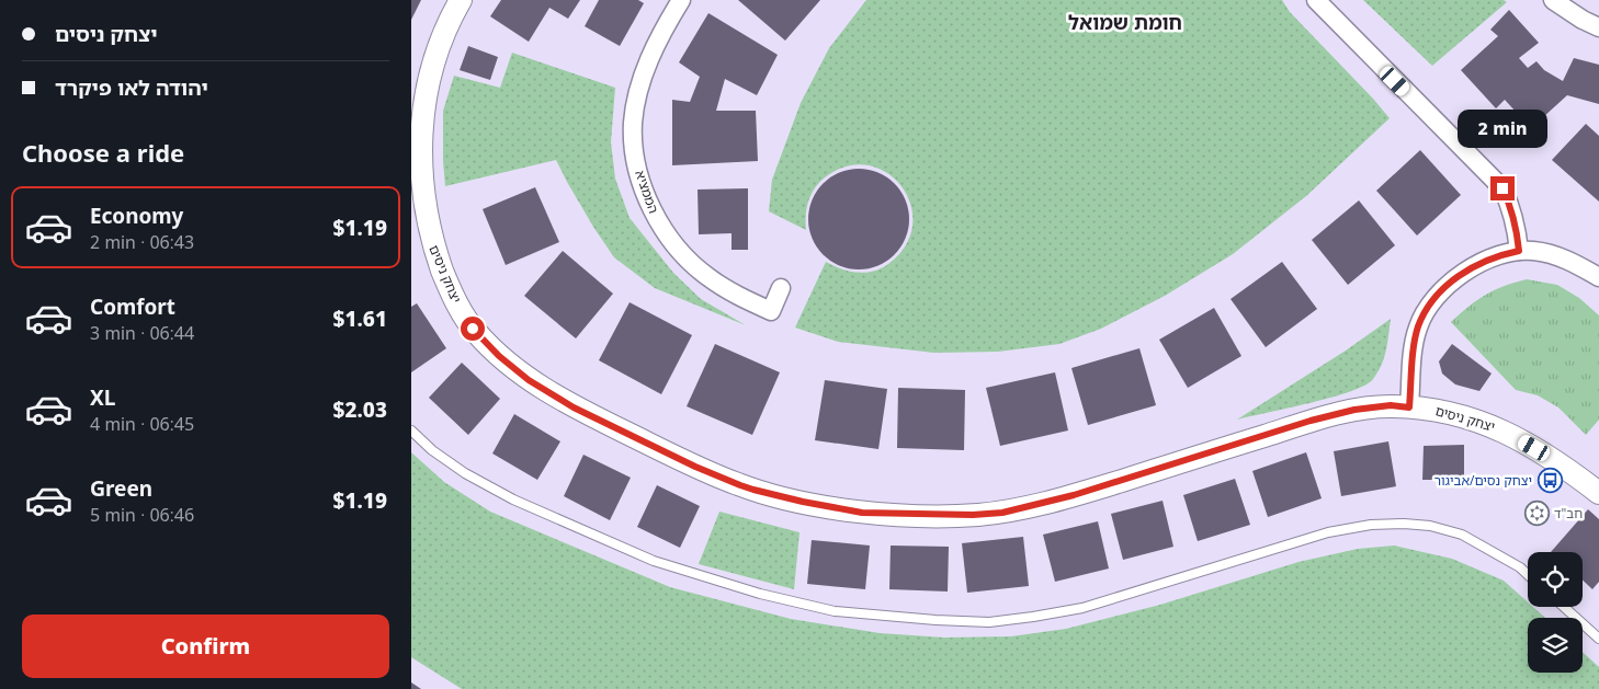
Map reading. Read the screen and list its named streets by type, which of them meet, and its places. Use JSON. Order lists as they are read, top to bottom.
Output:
{
  "streets": {
    "street": ["הממציא", "יצחק ניסים"]
  },
  "districts": ["חומת שמואל"],
  "places": {
    "bus stop": ["יצחק נסים/אביגור"],
    "synagogue": ["חב\"ד"]
  },
  "page": {
    "banner": ["יצחק ניסים", "יהודה לאו פיקרד"],
    "bubble": "2 min",
    "heading": "Choose a ride",
    "list": [
      {
        "name": "Economy",
        "note": "2 min · 06:43",
        "value": "$1.19"
      },
      {
        "name": "Comfort",
        "note": "3 min · 06:44",
        "value": "$1.61"
      },
      {
        "name": "XL",
        "note": "4 min · 06:45",
        "value": "$2.03"
      },
      {
        "name": "Green",
        "note": "5 min · 06:46",
        "value": "$1.19"
      }
    ],
    "buttons": "Confirm"
  }
}
